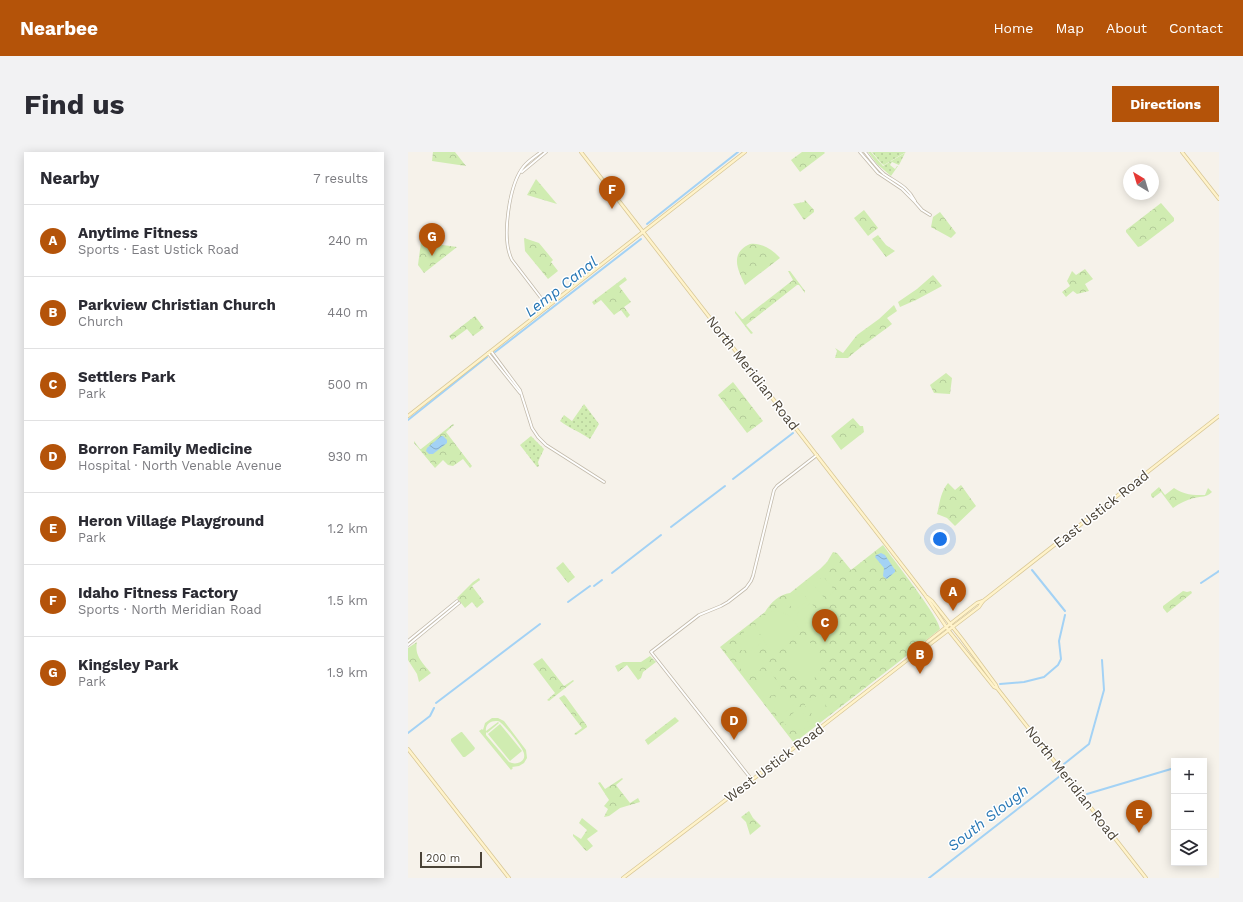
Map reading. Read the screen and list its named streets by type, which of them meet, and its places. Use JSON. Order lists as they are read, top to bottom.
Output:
{
  "streets": {
    "main road": ["North Meridian Road", "East Ustick Road", "West Ustick Road"]
  },
  "crossings": [
    ["North Meridian Road", "East Ustick Road"],
    ["North Meridian Road", "West Ustick Road"],
    ["East Ustick Road", "West Ustick Road"]
  ],
  "water": ["Lemp Canal", "South Slough"],
  "scale_bar": "200 m",
  "north": "top left",
  "page": {
    "header": "Nearbee",
    "nav": [
      "Home",
      "Map",
      "About",
      "Contact"
    ],
    "buttons": "Directions",
    "title": "Find us",
    "heading": ["Nearby", "7 results"],
    "pins": [
      "F",
      "G",
      "A",
      "C",
      "B",
      "D",
      "E"
    ],
    "list": [
      {
        "mark": "A",
        "name": "Anytime Fitness",
        "note": "Sports · East Ustick Road",
        "value": "240 m"
      },
      {
        "mark": "B",
        "name": "Parkview Christian Church",
        "note": "Church",
        "value": "440 m"
      },
      {
        "mark": "C",
        "name": "Settlers Park",
        "note": "Park",
        "value": "500 m"
      },
      {
        "mark": "D",
        "name": "Borron Family Medicine",
        "note": "Hospital · North Venable Avenue",
        "value": "930 m"
      },
      {
        "mark": "E",
        "name": "Heron Village Playground",
        "note": "Park",
        "value": "1.2 km"
      },
      {
        "mark": "F",
        "name": "Idaho Fitness Factory",
        "note": "Sports · North Meridian Road",
        "value": "1.5 km"
      },
      {
        "mark": "G",
        "name": "Kingsley Park",
        "note": "Park",
        "value": "1.9 km"
      }
    ],
    "map_buttons": ["+", "−"],
    "scale": "200 m"
  }
}
